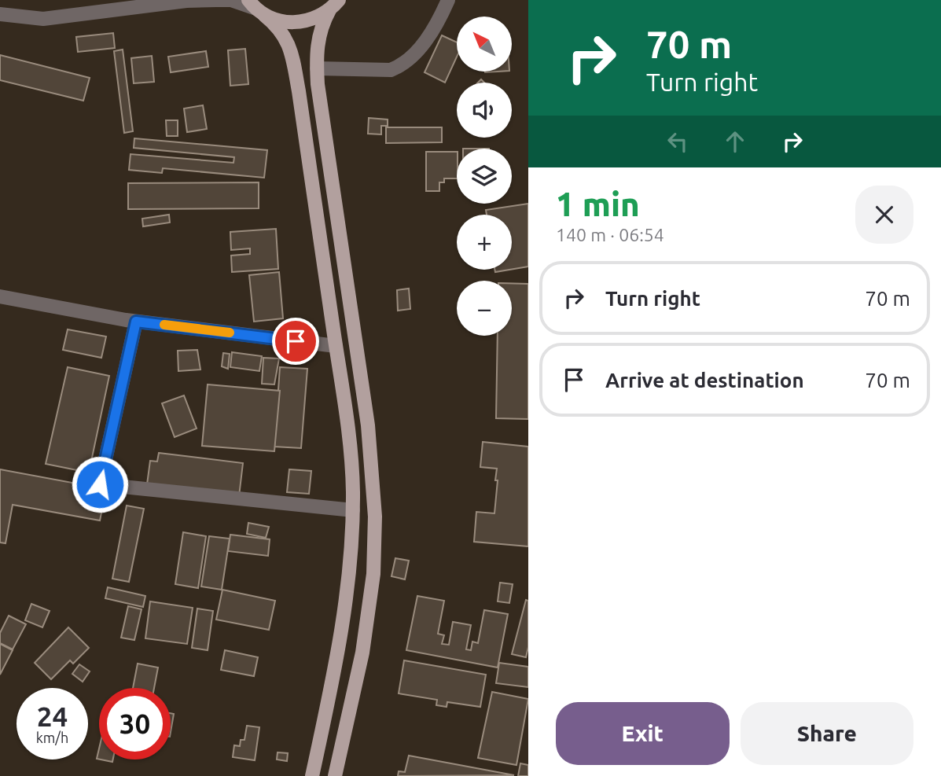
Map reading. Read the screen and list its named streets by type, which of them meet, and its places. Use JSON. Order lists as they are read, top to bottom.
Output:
{
  "north": "top left",
  "page": {
    "turn": ["70 m", "Turn right"],
    "map_buttons": ["+", "−"],
    "heading": ["1 min", "140 m · 06:54"],
    "list": [
      {
        "name": "Turn right",
        "value": "70 m"
      },
      {
        "name": "Arrive at destination",
        "value": "70 m"
      }
    ],
    "speed": "24 km/h",
    "limit": "30",
    "buttons": ["Exit", "Share"]
  }
}
